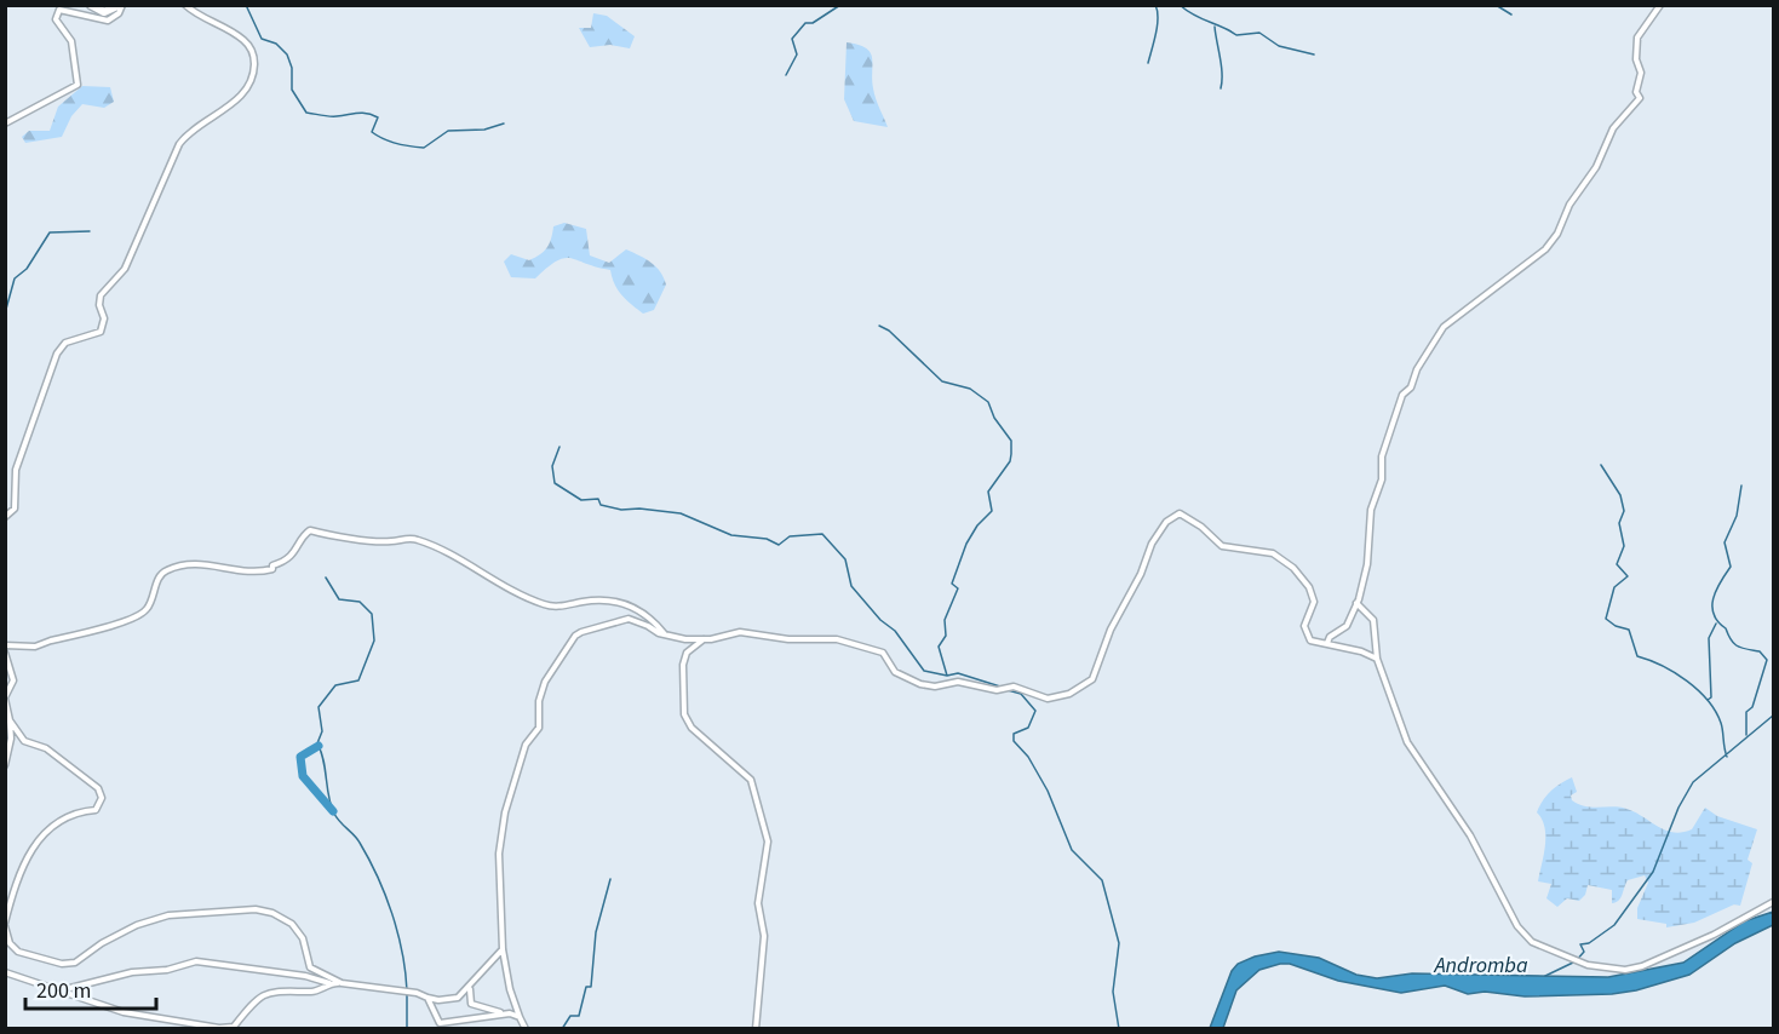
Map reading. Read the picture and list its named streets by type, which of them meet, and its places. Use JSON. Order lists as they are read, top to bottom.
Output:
{
  "water": ["Andromba"],
  "scale_bar": "200 m"
}
